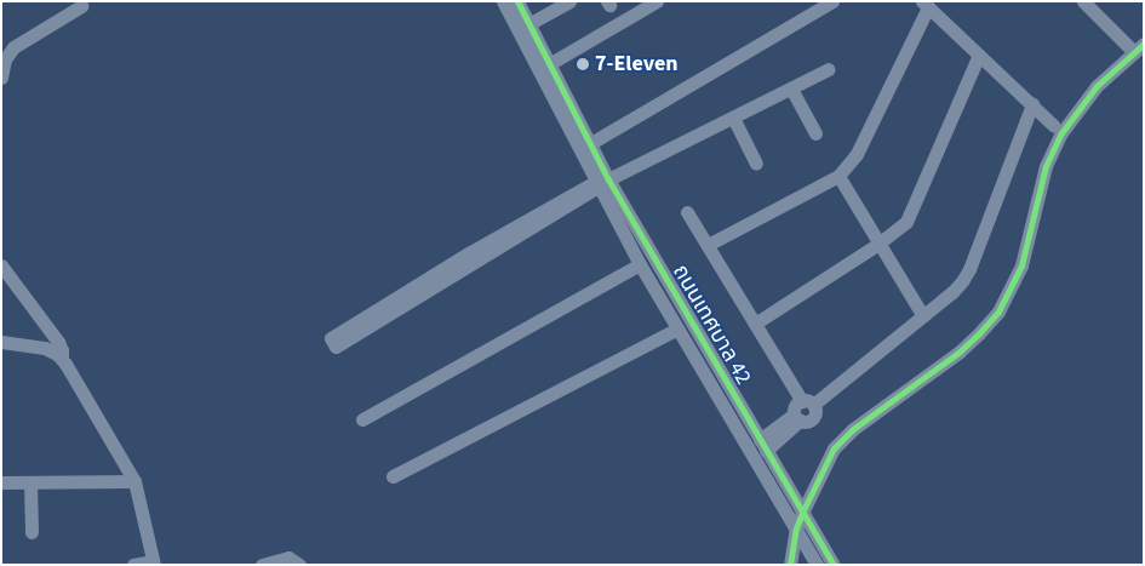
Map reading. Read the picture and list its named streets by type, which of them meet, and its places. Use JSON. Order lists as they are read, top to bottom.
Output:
{
  "streets": {
    "street": ["ถนนเทศบาล 42"]
  },
  "places": ["7-Eleven"]
}
